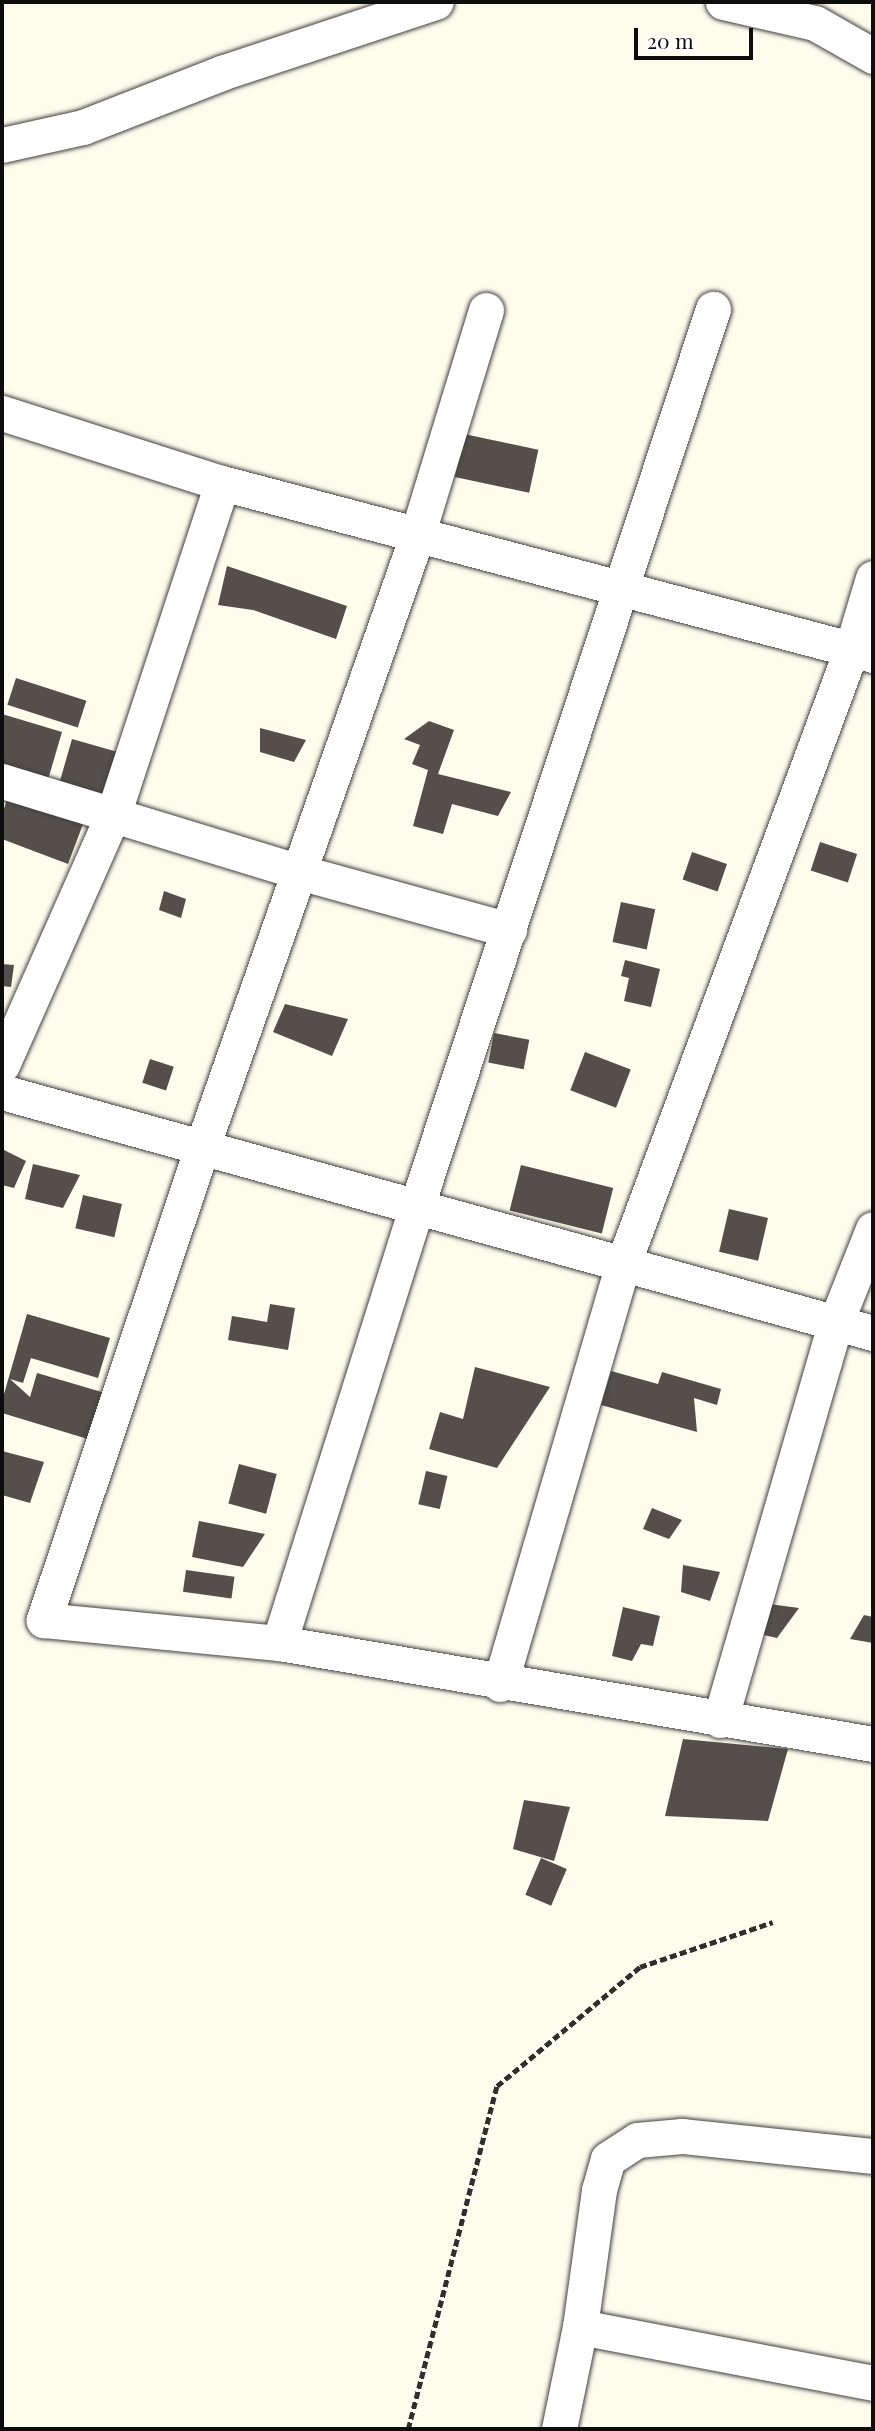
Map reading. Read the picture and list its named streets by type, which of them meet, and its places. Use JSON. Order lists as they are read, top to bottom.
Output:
{
  "scale_bar": "20 m"
}
